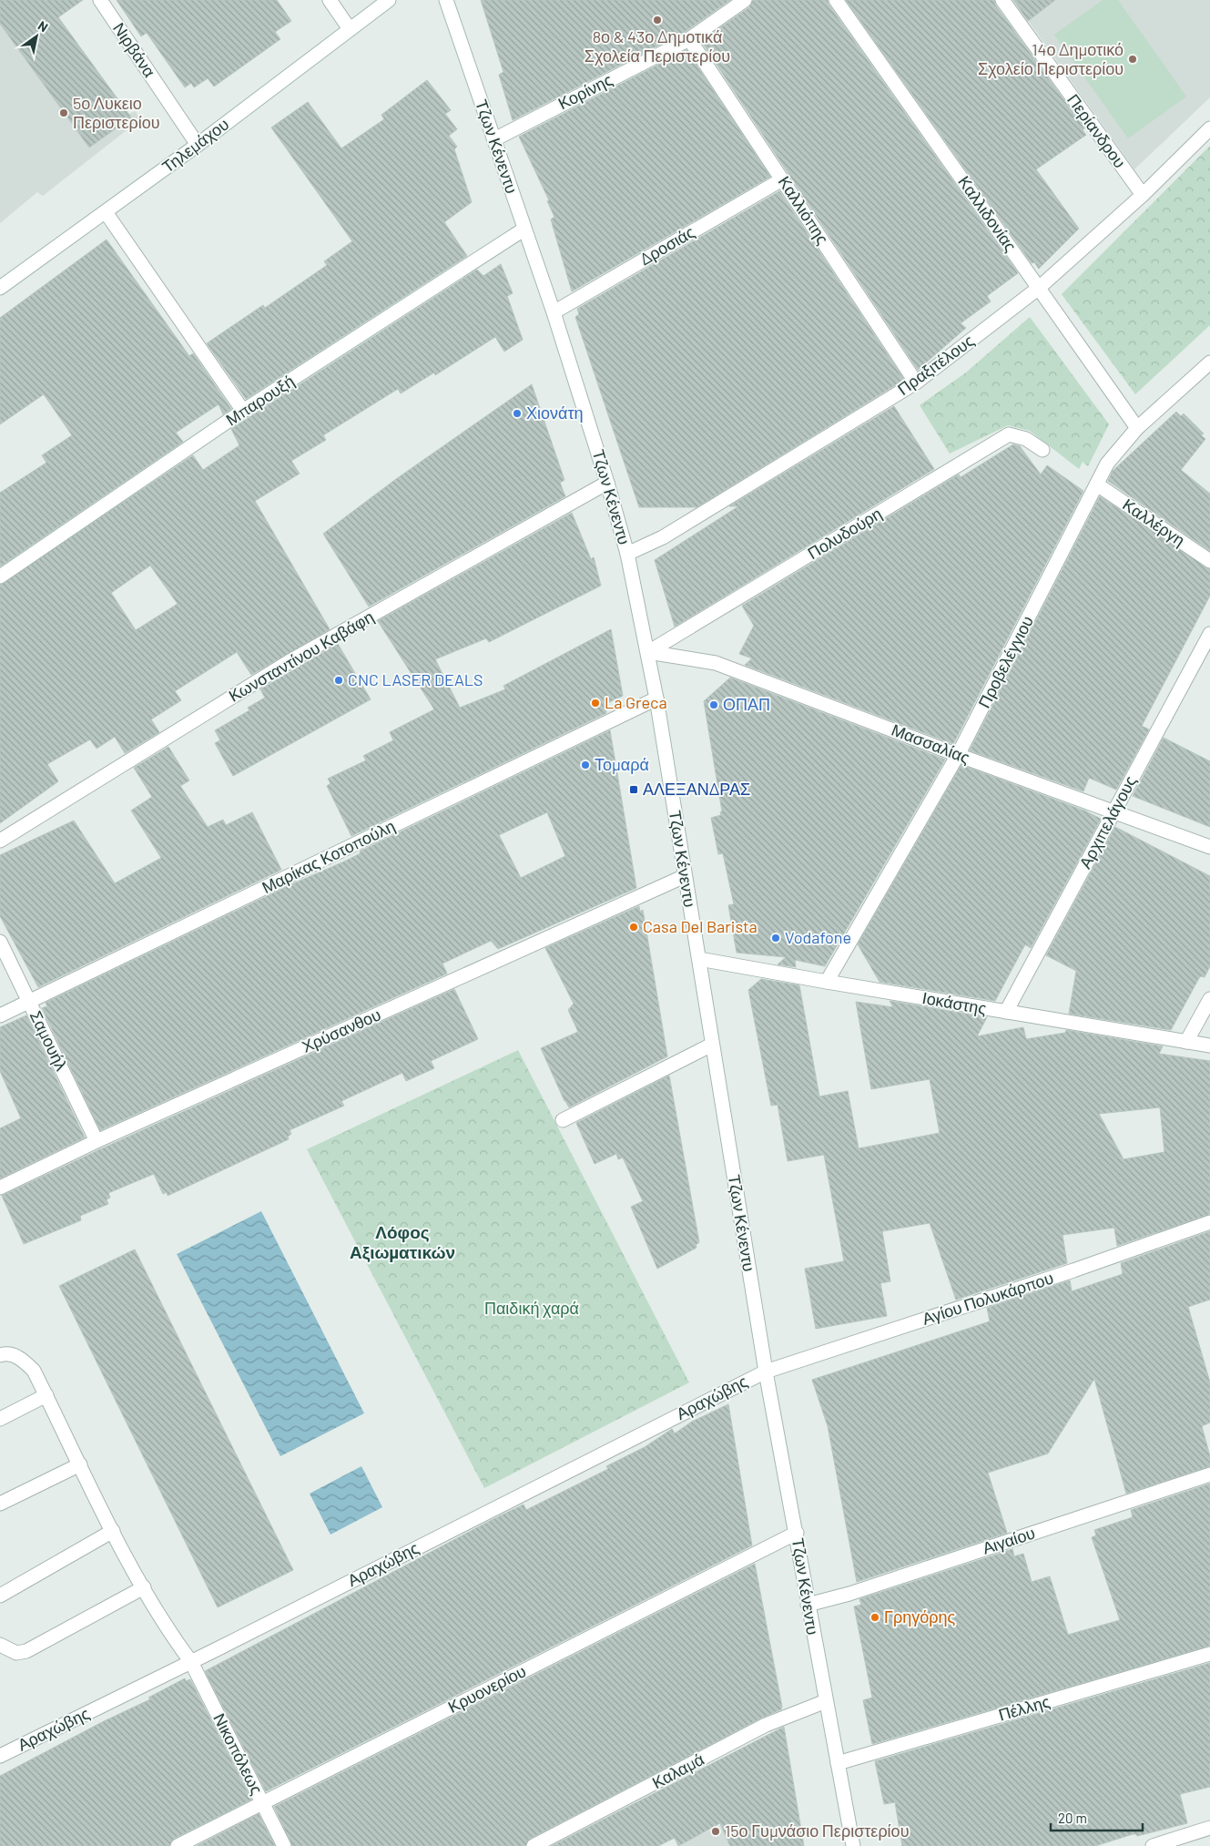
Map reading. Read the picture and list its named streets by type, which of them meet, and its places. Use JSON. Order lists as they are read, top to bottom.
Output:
{
  "streets": {
    "street": [
      "Νιρβάνα",
      "Κορίνης",
      "Περίανδρου",
      "Τηλεμάχου",
      "Τζων Κένεντυ",
      "Καλλιόπης",
      "Καλλιδονίας",
      "Δροσιάς",
      "Πραξιτέλους",
      "Μπαρουξή",
      "Καλλέργη",
      "Πολυδούρη",
      "Κωνσταντίνου Καβάφη",
      "Προβελέγγιου",
      "Μασσαλίας",
      "Αρχιπελάγους",
      "Μαρίκας Κοτοπούλη",
      "Ιοκάστης",
      "Χρύσανθου",
      "Σαμουήλ",
      "Αγίου Πολυκάρπου",
      "Αραχώβης",
      "Αιγαίου",
      "Κρυονερίου",
      "Πέλλης",
      "Νικοπόλεως",
      "Καλαμά"
    ]
  },
  "crossings": [
    ["Νιρβάνα", "Τηλεμάχου"],
    ["Κορίνης", "Τζων Κένεντυ"],
    ["Κορίνης", "Καλλιόπης"],
    ["Περίανδρου", "Πραξιτέλους"],
    ["Τζων Κένεντυ", "Δροσιάς"],
    ["Τζων Κένεντυ", "Πραξιτέλους"],
    ["Τζων Κένεντυ", "Μπαρουξή"],
    ["Τζων Κένεντυ", "Πολυδούρη"],
    ["Τζων Κένεντυ", "Κωνσταντίνου Καβάφη"],
    ["Τζων Κένεντυ", "Μασσαλίας"],
    ["Τζων Κένεντυ", "Μαρίκας Κοτοπούλη"],
    ["Τζων Κένεντυ", "Ιοκάστης"],
    ["Τζων Κένεντυ", "Χρύσανθου"],
    ["Τζων Κένεντυ", "Αγίου Πολυκάρπου"],
    ["Τζων Κένεντυ", "Αραχώβης"],
    ["Τζων Κένεντυ", "Αιγαίου"],
    ["Τζων Κένεντυ", "Κρυονερίου"],
    ["Τζων Κένεντυ", "Πέλλης"],
    ["Τζων Κένεντυ", "Καλαμά"],
    ["Καλλιόπης", "Δροσιάς"],
    ["Καλλιόπης", "Πραξιτέλους"],
    ["Καλλιδονίας", "Πραξιτέλους"],
    ["Καλλιδονίας", "Προβελέγγιου"],
    ["Καλλέργη", "Προβελέγγιου"],
    ["Πολυδούρη", "Μασσαλίας"],
    ["Προβελέγγιου", "Μασσαλίας"],
    ["Προβελέγγιου", "Ιοκάστης"],
    ["Μασσαλίας", "Αρχιπελάγους"],
    ["Αρχιπελάγους", "Ιοκάστης"],
    ["Μαρίκας Κοτοπούλη", "Σαμουήλ"],
    ["Χρύσανθου", "Σαμουήλ"],
    ["Αγίου Πολυκάρπου", "Αραχώβης"],
    ["Αραχώβης", "Νικοπόλεως"],
    ["Κρυονερίου", "Νικοπόλεως"]
  ],
  "districts": ["Λόφος Αξιωματικών"],
  "parks": ["Παιδική χαρά"],
  "places": {
    "other": [
      "8ο & 43ο Δημοτικά Σχολεία Περιστερίου",
      "14ο Δημοτικό Σχολείο Περιστερίου",
      "5ο Λυκειο Περιστερίου",
      "Χιονάτη",
      "CNC LASER DEALS",
      "La Greca",
      "ΟΠΑΠ",
      "Τομαρά",
      "Casa Del Barista",
      "Vodafone",
      "Γρηγόρης",
      "15ο Γυμνάσιο Περιστερίου"
    ],
    "transit": ["ΑΛΕΞΑΝΔΡΑΣ"]
  },
  "scale_bar": "20 m",
  "north": "top right"
}
